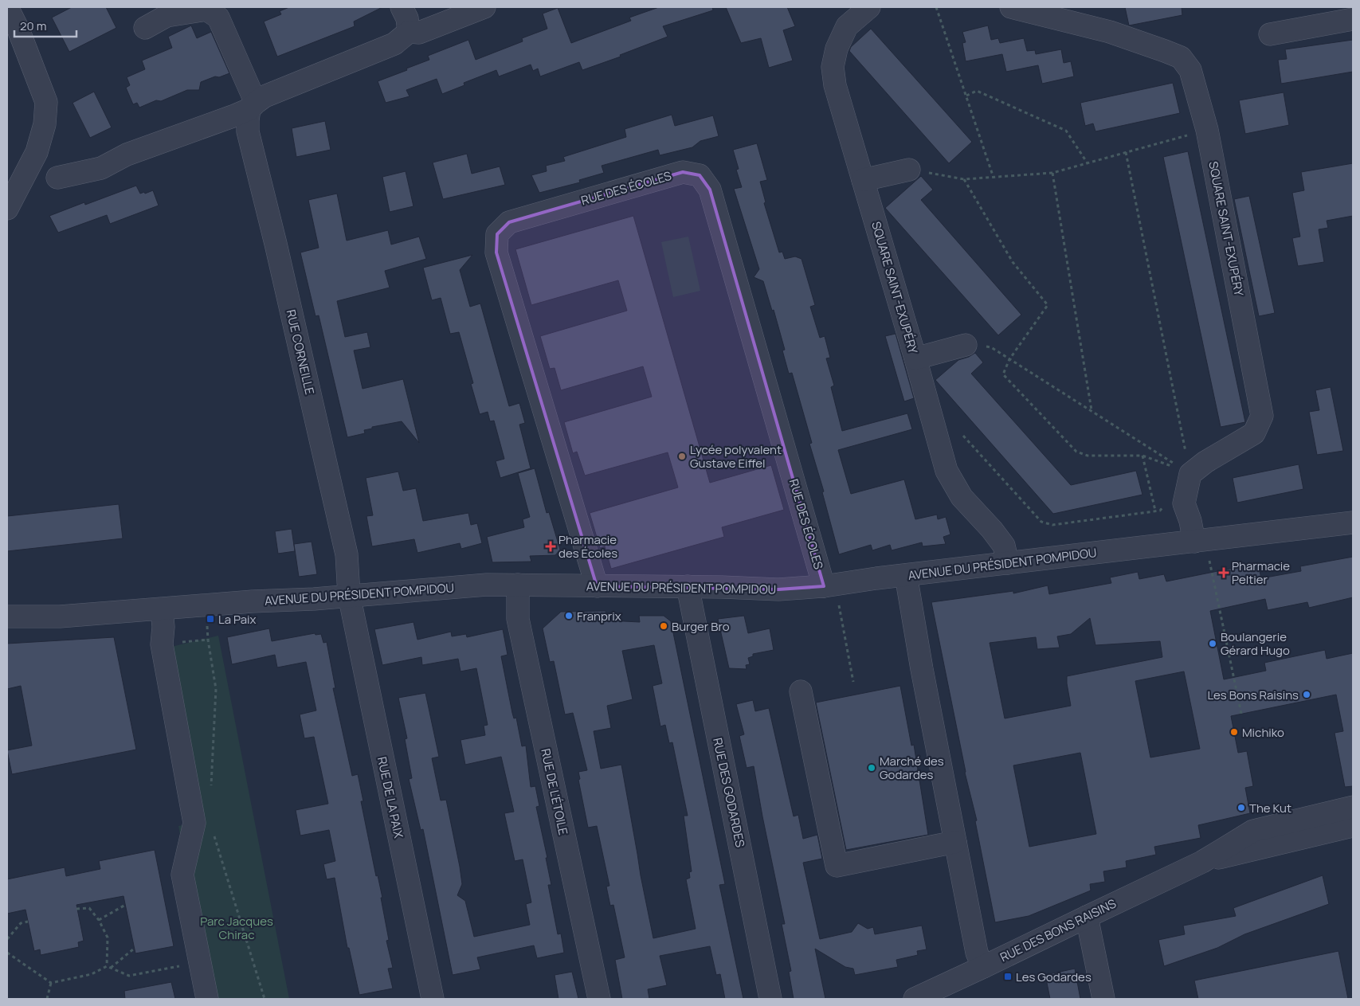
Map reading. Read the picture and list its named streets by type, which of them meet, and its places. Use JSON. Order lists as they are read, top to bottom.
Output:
{
  "streets": {
    "street": [
      "RUE DES ÉCOLES",
      "SQUARE SAINT-EXUPÉRY",
      "RUE CORNEILLE",
      "AVENUE DU PRÉSIDENT POMPIDOU",
      "RUE DE L'ÉTOILE",
      "RUE DES GODARDES",
      "RUE DE LA PAIX",
      "RUE DES BONS RAISINS"
    ]
  },
  "crossings": [
    ["RUE DES ÉCOLES", "AVENUE DU PRÉSIDENT POMPIDOU"],
    ["SQUARE SAINT-EXUPÉRY", "AVENUE DU PRÉSIDENT POMPIDOU"],
    ["RUE CORNEILLE", "AVENUE DU PRÉSIDENT POMPIDOU"],
    ["RUE CORNEILLE", "RUE DE LA PAIX"],
    ["AVENUE DU PRÉSIDENT POMPIDOU", "RUE DE L'ÉTOILE"],
    ["AVENUE DU PRÉSIDENT POMPIDOU", "RUE DES GODARDES"],
    ["AVENUE DU PRÉSIDENT POMPIDOU", "RUE DE LA PAIX"]
  ],
  "parks": ["Parc Jacques Chirac"],
  "places": {
    "other": [
      "Lycée polyvalent Gustave Eiffel",
      "Franprix",
      "Burger Bro",
      "Boulangerie Gérard Hugo",
      "Les Bons Raisins",
      "Michiko",
      "Marché des Godardes",
      "The Kut"
    ],
    "health": ["Pharmacie des Écoles", "Pharmacie Peltier"],
    "transit": ["La Paix", "Les Godardes"]
  },
  "scale_bar": "20 m"
}
